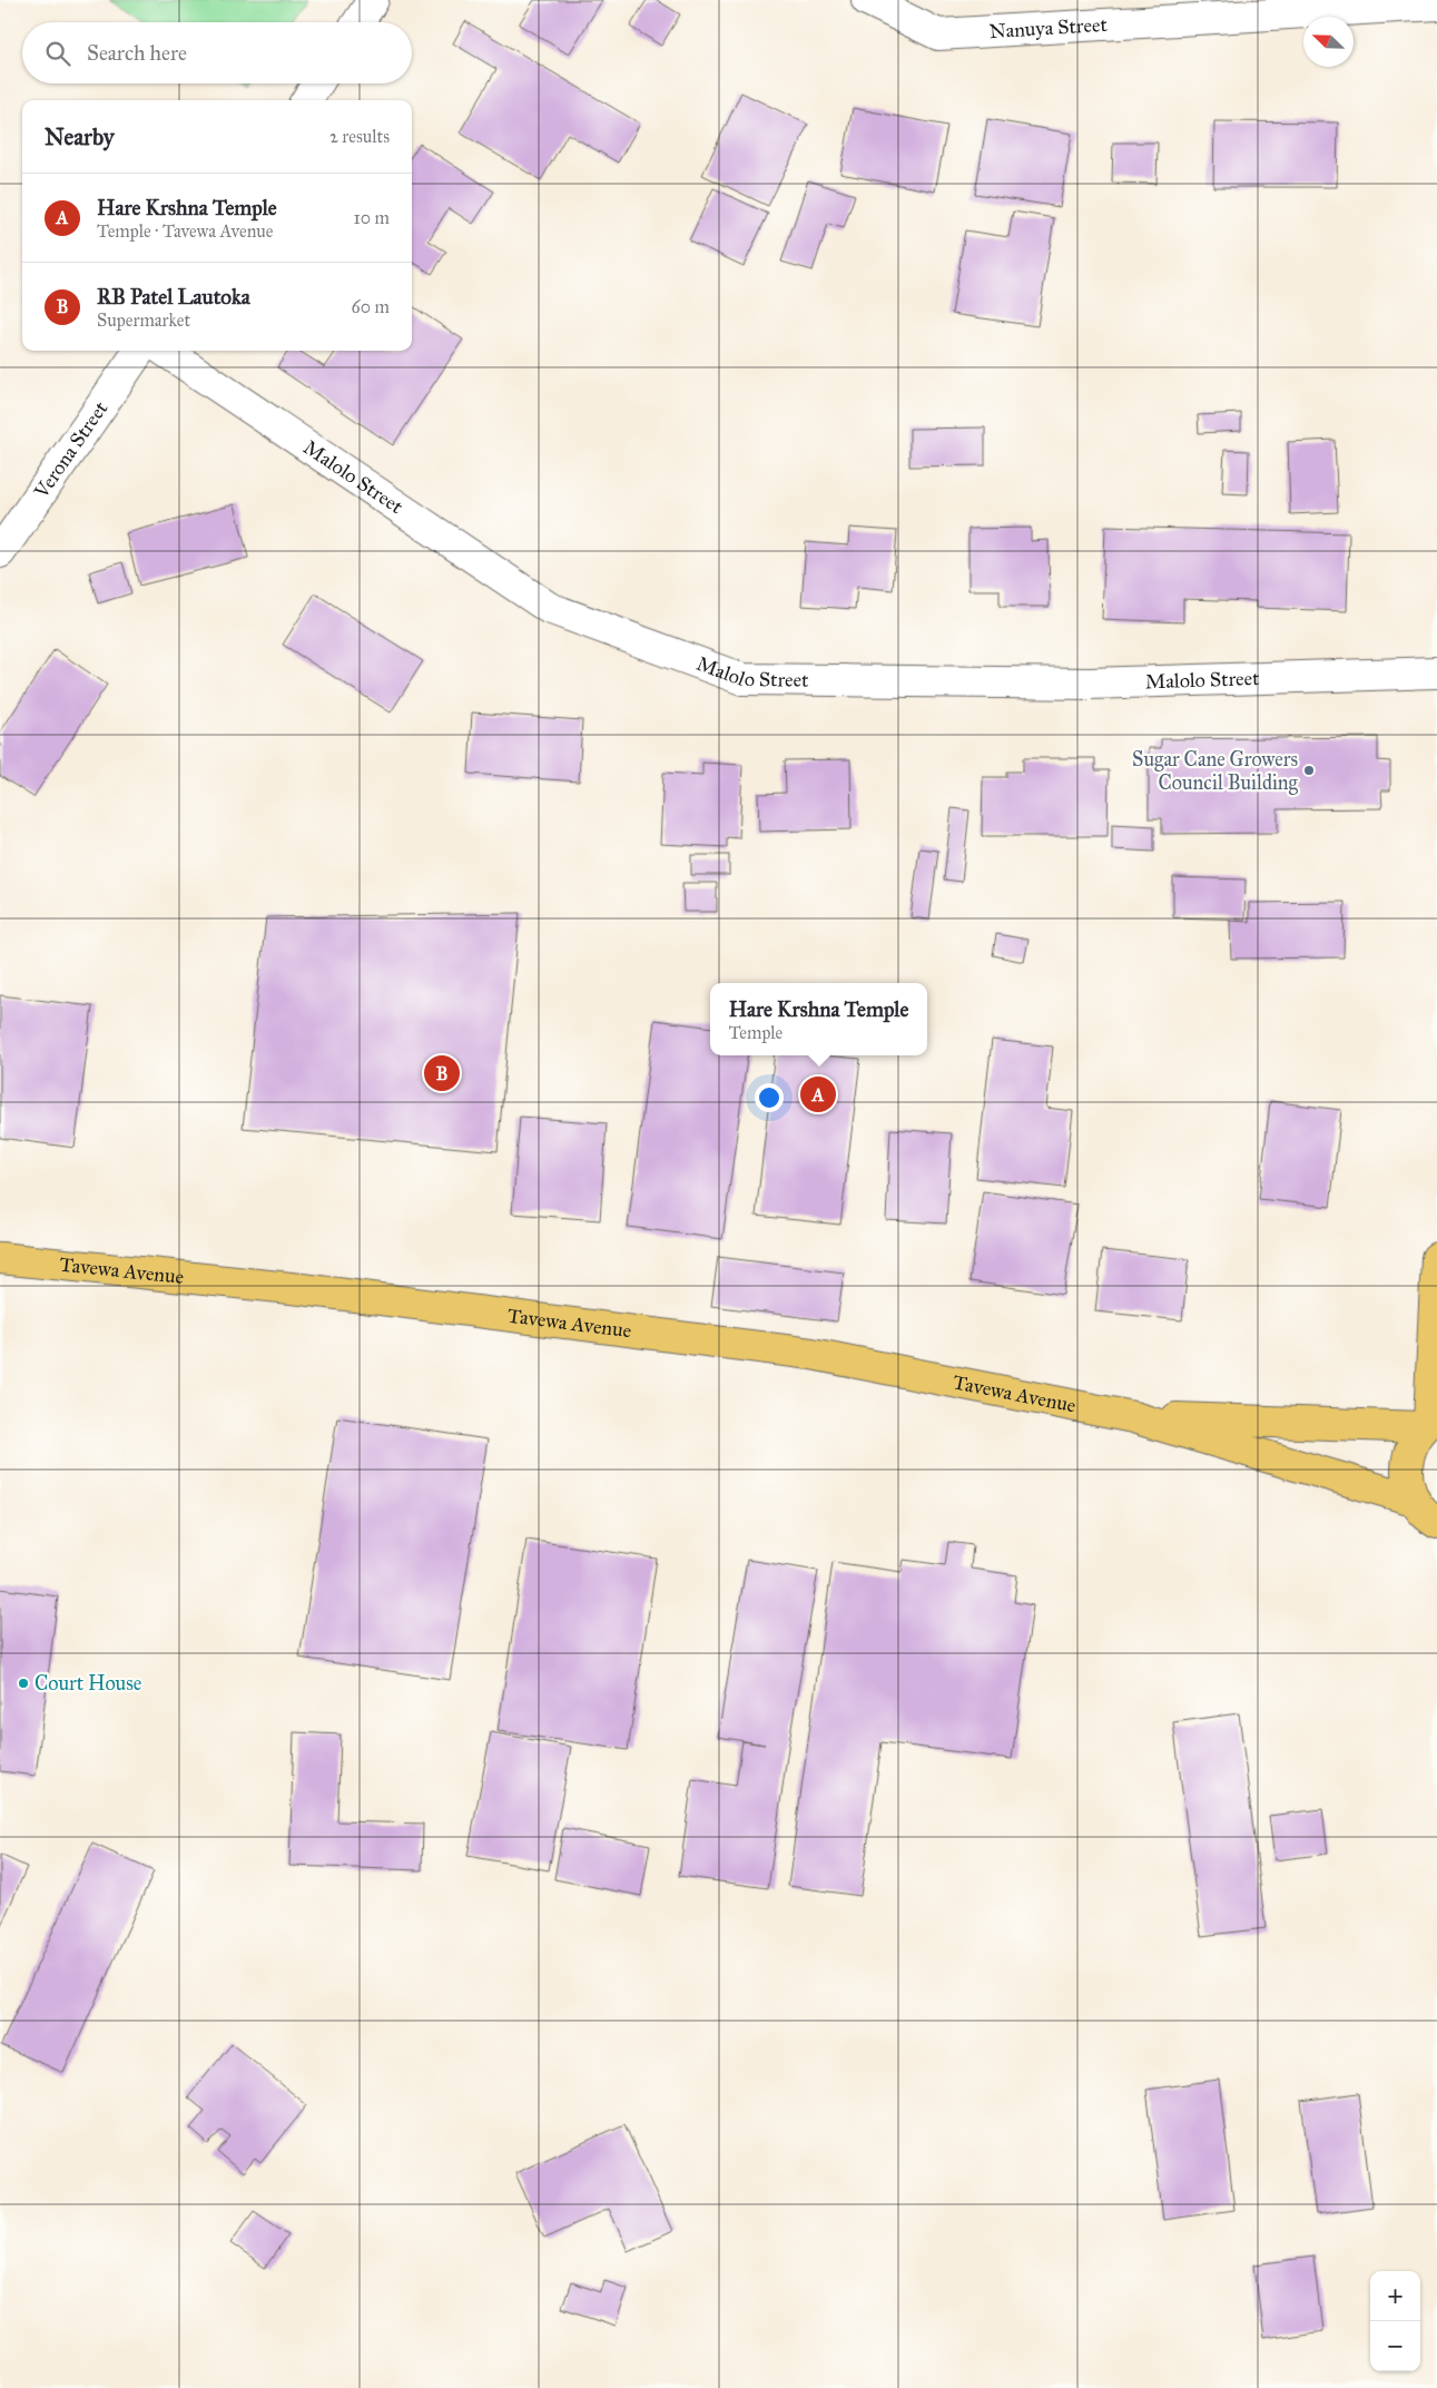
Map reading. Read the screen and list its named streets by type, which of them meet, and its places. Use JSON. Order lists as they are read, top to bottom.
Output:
{
  "streets": {
    "main road": ["Tavewa Avenue"],
    "street": ["Nanuya Street", "Verona Street", "Malolo Street"]
  },
  "places": ["Sugar Cane Growers Council Building", "Court House"],
  "north": "top left",
  "page": {
    "search": "Search here",
    "heading": ["Nearby", "2 results"],
    "list": [
      {
        "mark": "A",
        "name": "Hare Krshna Temple",
        "note": "Temple · Tavewa Avenue",
        "value": "10 m"
      },
      {
        "mark": "B",
        "name": "RB Patel Lautoka",
        "note": "Supermarket",
        "value": "60 m"
      }
    ],
    "popup": ["Hare Krshna Temple", "Temple"],
    "pins": ["B", "A"],
    "map_buttons": ["+", "−"]
  }
}
